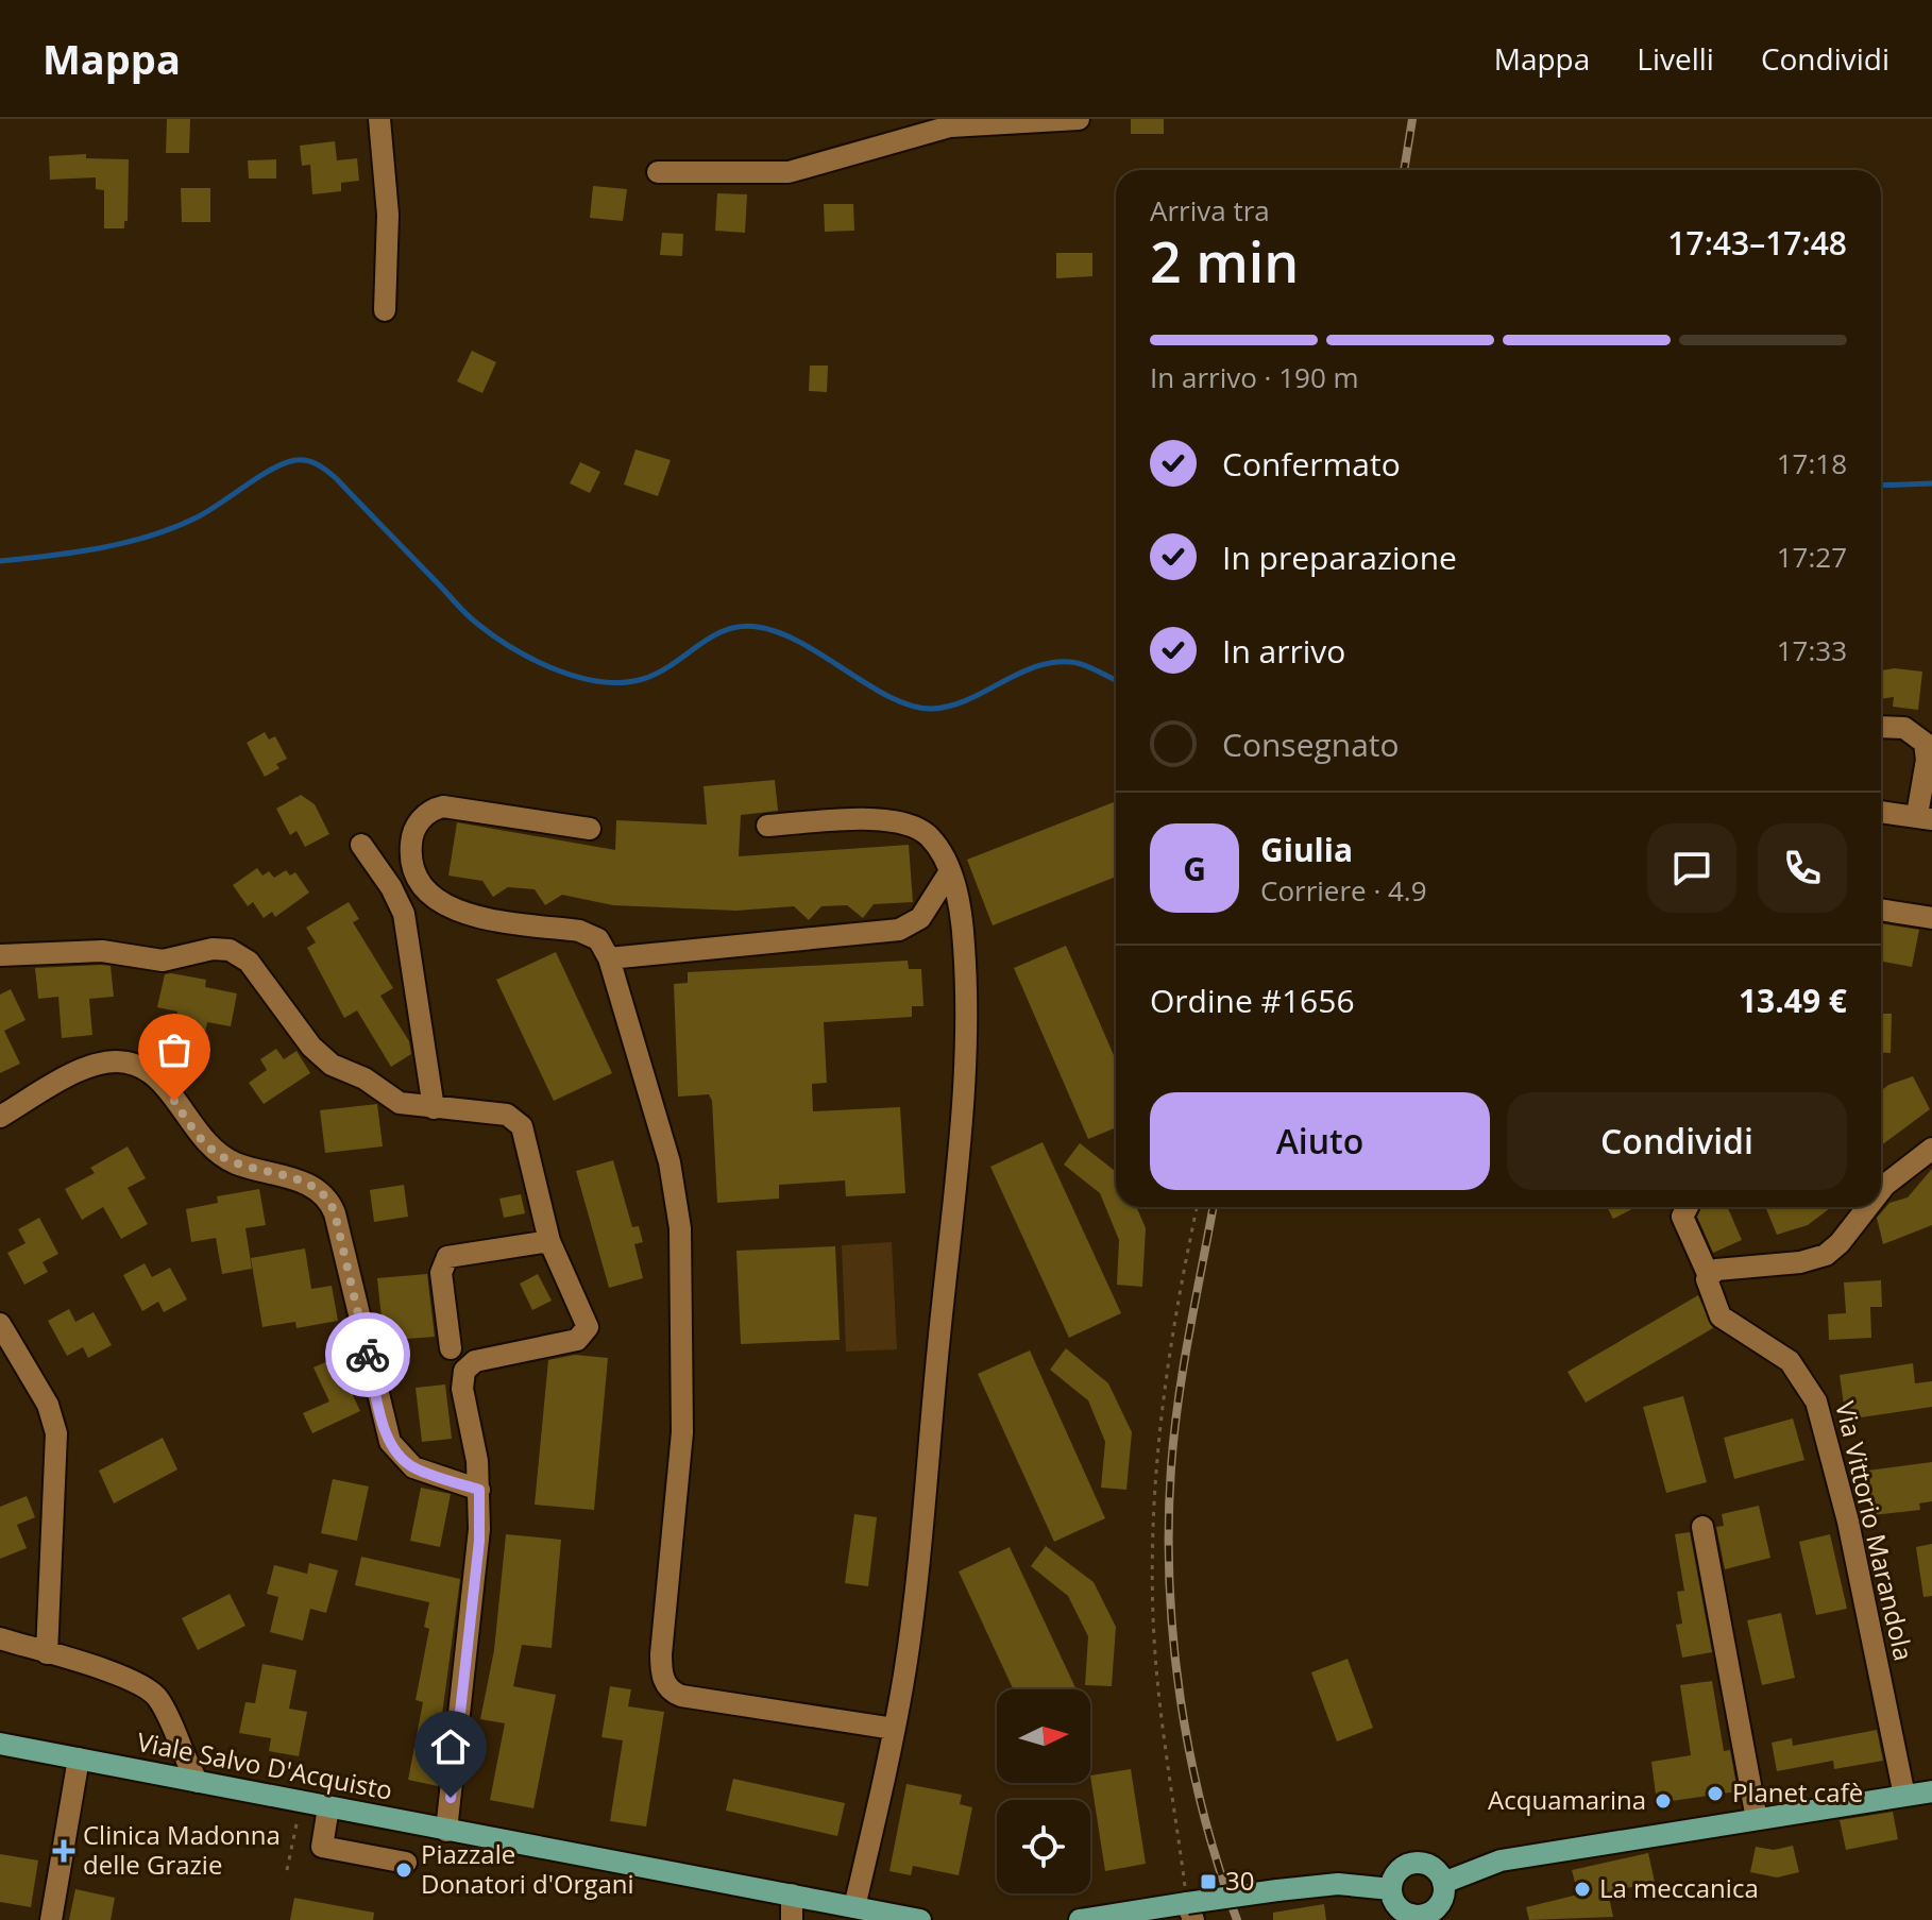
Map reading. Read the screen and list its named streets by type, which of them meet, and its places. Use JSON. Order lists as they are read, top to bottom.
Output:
{
  "streets": {
    "main road": ["Viale Salvo D'Acquisto"],
    "street": ["Via Vittorio Marandola"]
  },
  "places": {
    "other": [
      "Planet cafè",
      "Acquamarina",
      "Piazzale Donatori d'Organi",
      "La meccanica"
    ],
    "health": ["Clinica Madonna delle Grazie"],
    "transit": ["30"]
  },
  "north": "right",
  "page": {
    "header": "Mappa",
    "nav": ["Mappa", "Livelli", "Condividi"],
    "heading": ["2 min", "Arriva tra", "17:43–17:48"],
    "panel": [
      "Giulia",
      "Corriere · 4.9",
      "Ordine #1656",
      "13.49 €"
    ],
    "bar": "In arrivo · 190 m",
    "list": [
      ["Confermato", "17:18"],
      ["In preparazione", "17:27"],
      ["In arrivo", "17:33"],
      "Consegnato"
    ],
    "round": "G",
    "buttons": ["Aiuto", "Condividi"]
  }
}
